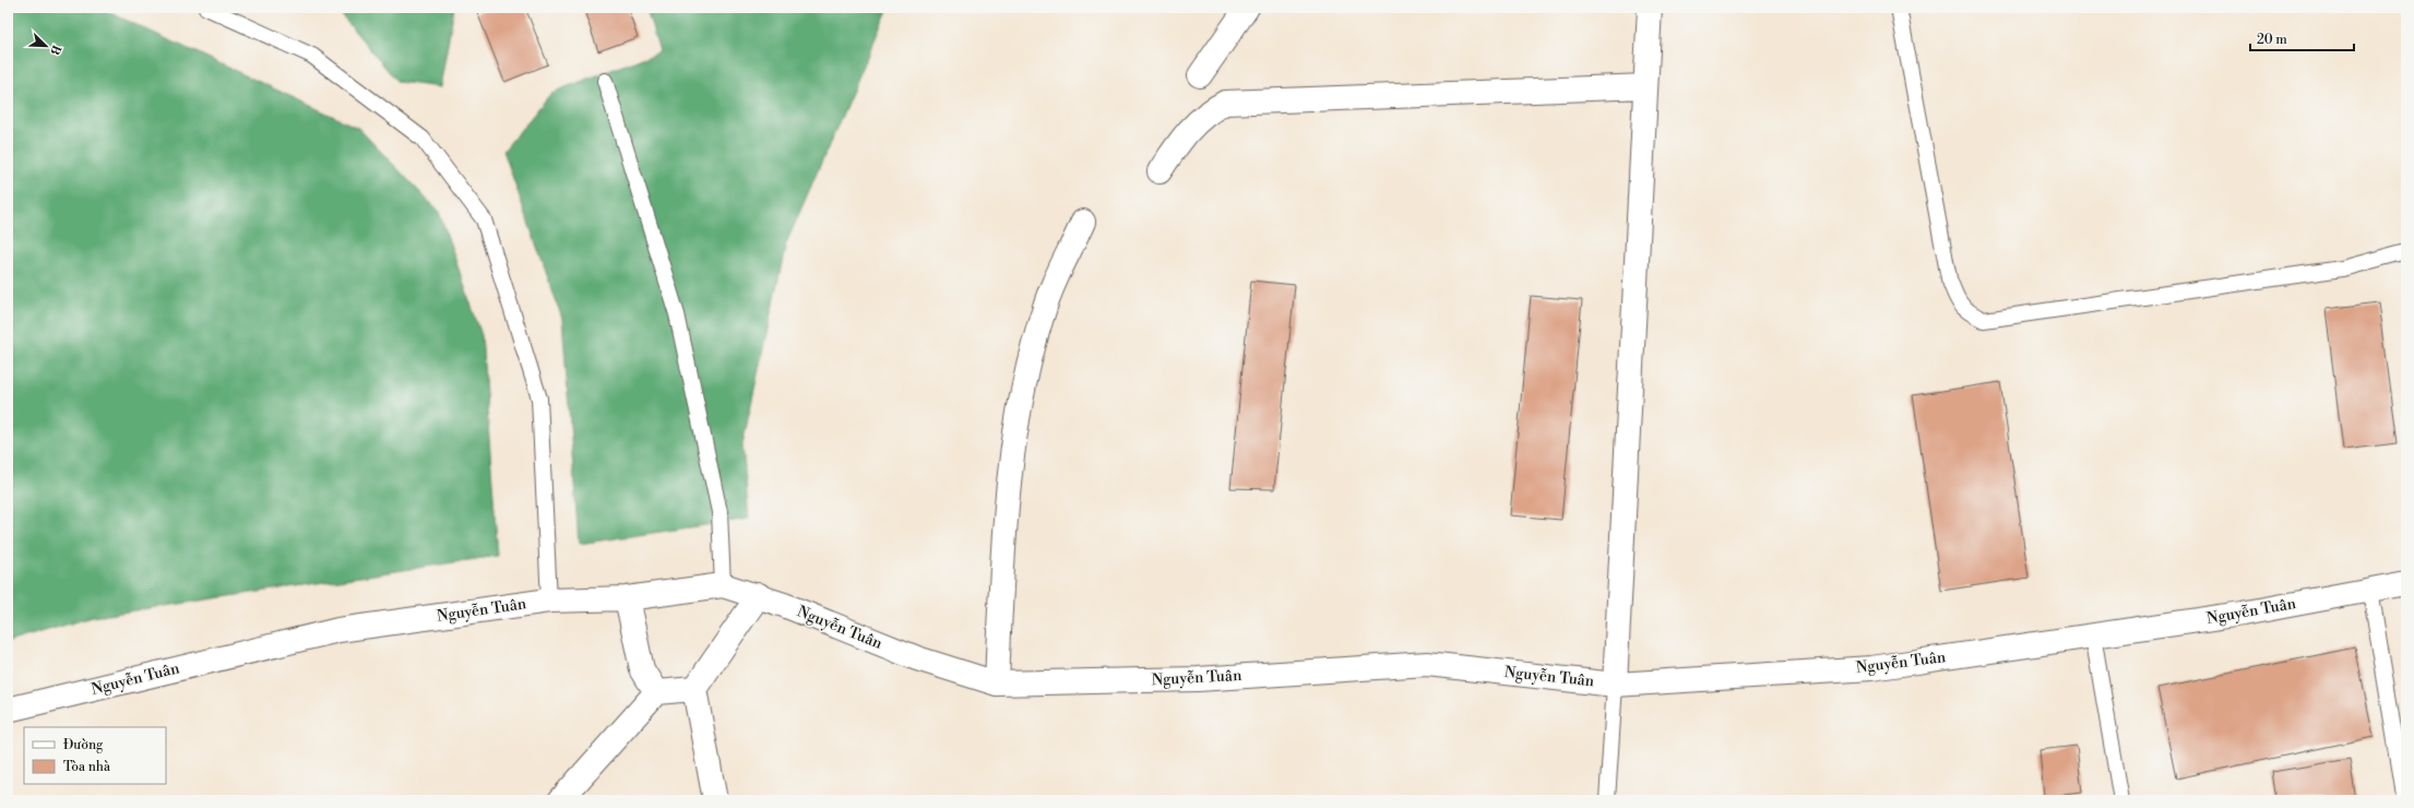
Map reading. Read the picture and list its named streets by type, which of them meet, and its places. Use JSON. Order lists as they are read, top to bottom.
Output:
{
  "streets": {
    "street": ["Nguyễn Tuân"]
  },
  "legend": ["Đường", "Tòa nhà"],
  "scale_bar": "20 m",
  "north": "bottom right"
}
